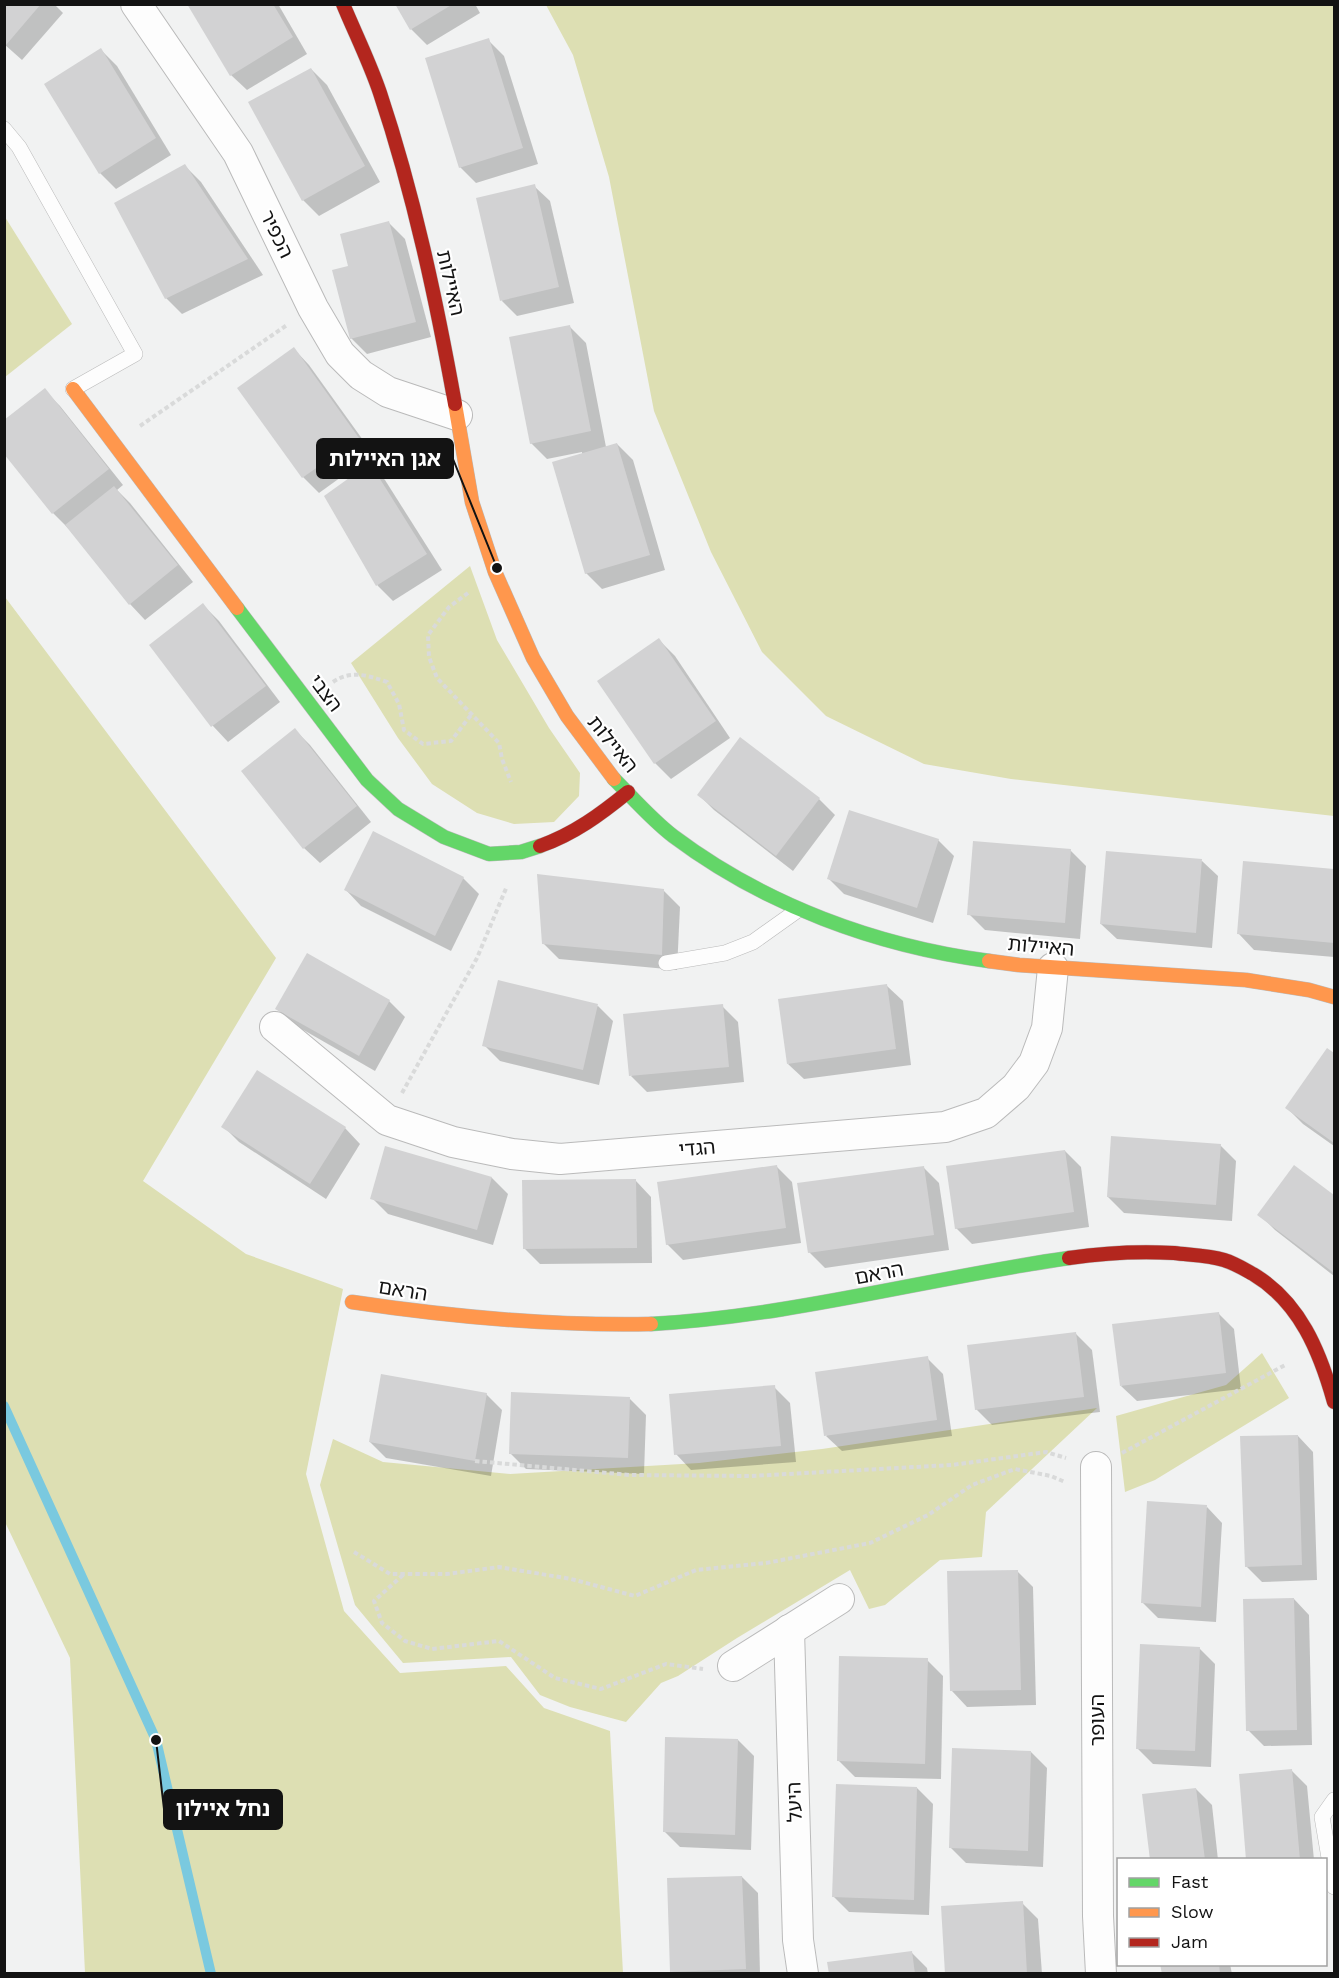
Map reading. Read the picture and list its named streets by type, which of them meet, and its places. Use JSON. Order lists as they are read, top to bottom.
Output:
{
  "streets": {
    "street": [
      "הכפיר",
      "האיילות",
      "הצבי",
      "הגדי",
      "הראם",
      "העופר",
      "היעל"
    ]
  },
  "crossings": [
    ["הכפיר", "האיילות"],
    ["האיילות", "הצבי"],
    ["האיילות", "הגדי"]
  ],
  "places": ["אגן האיילות", "נחל איילון"],
  "legend": ["Fast", "Slow", "Jam"]
}
